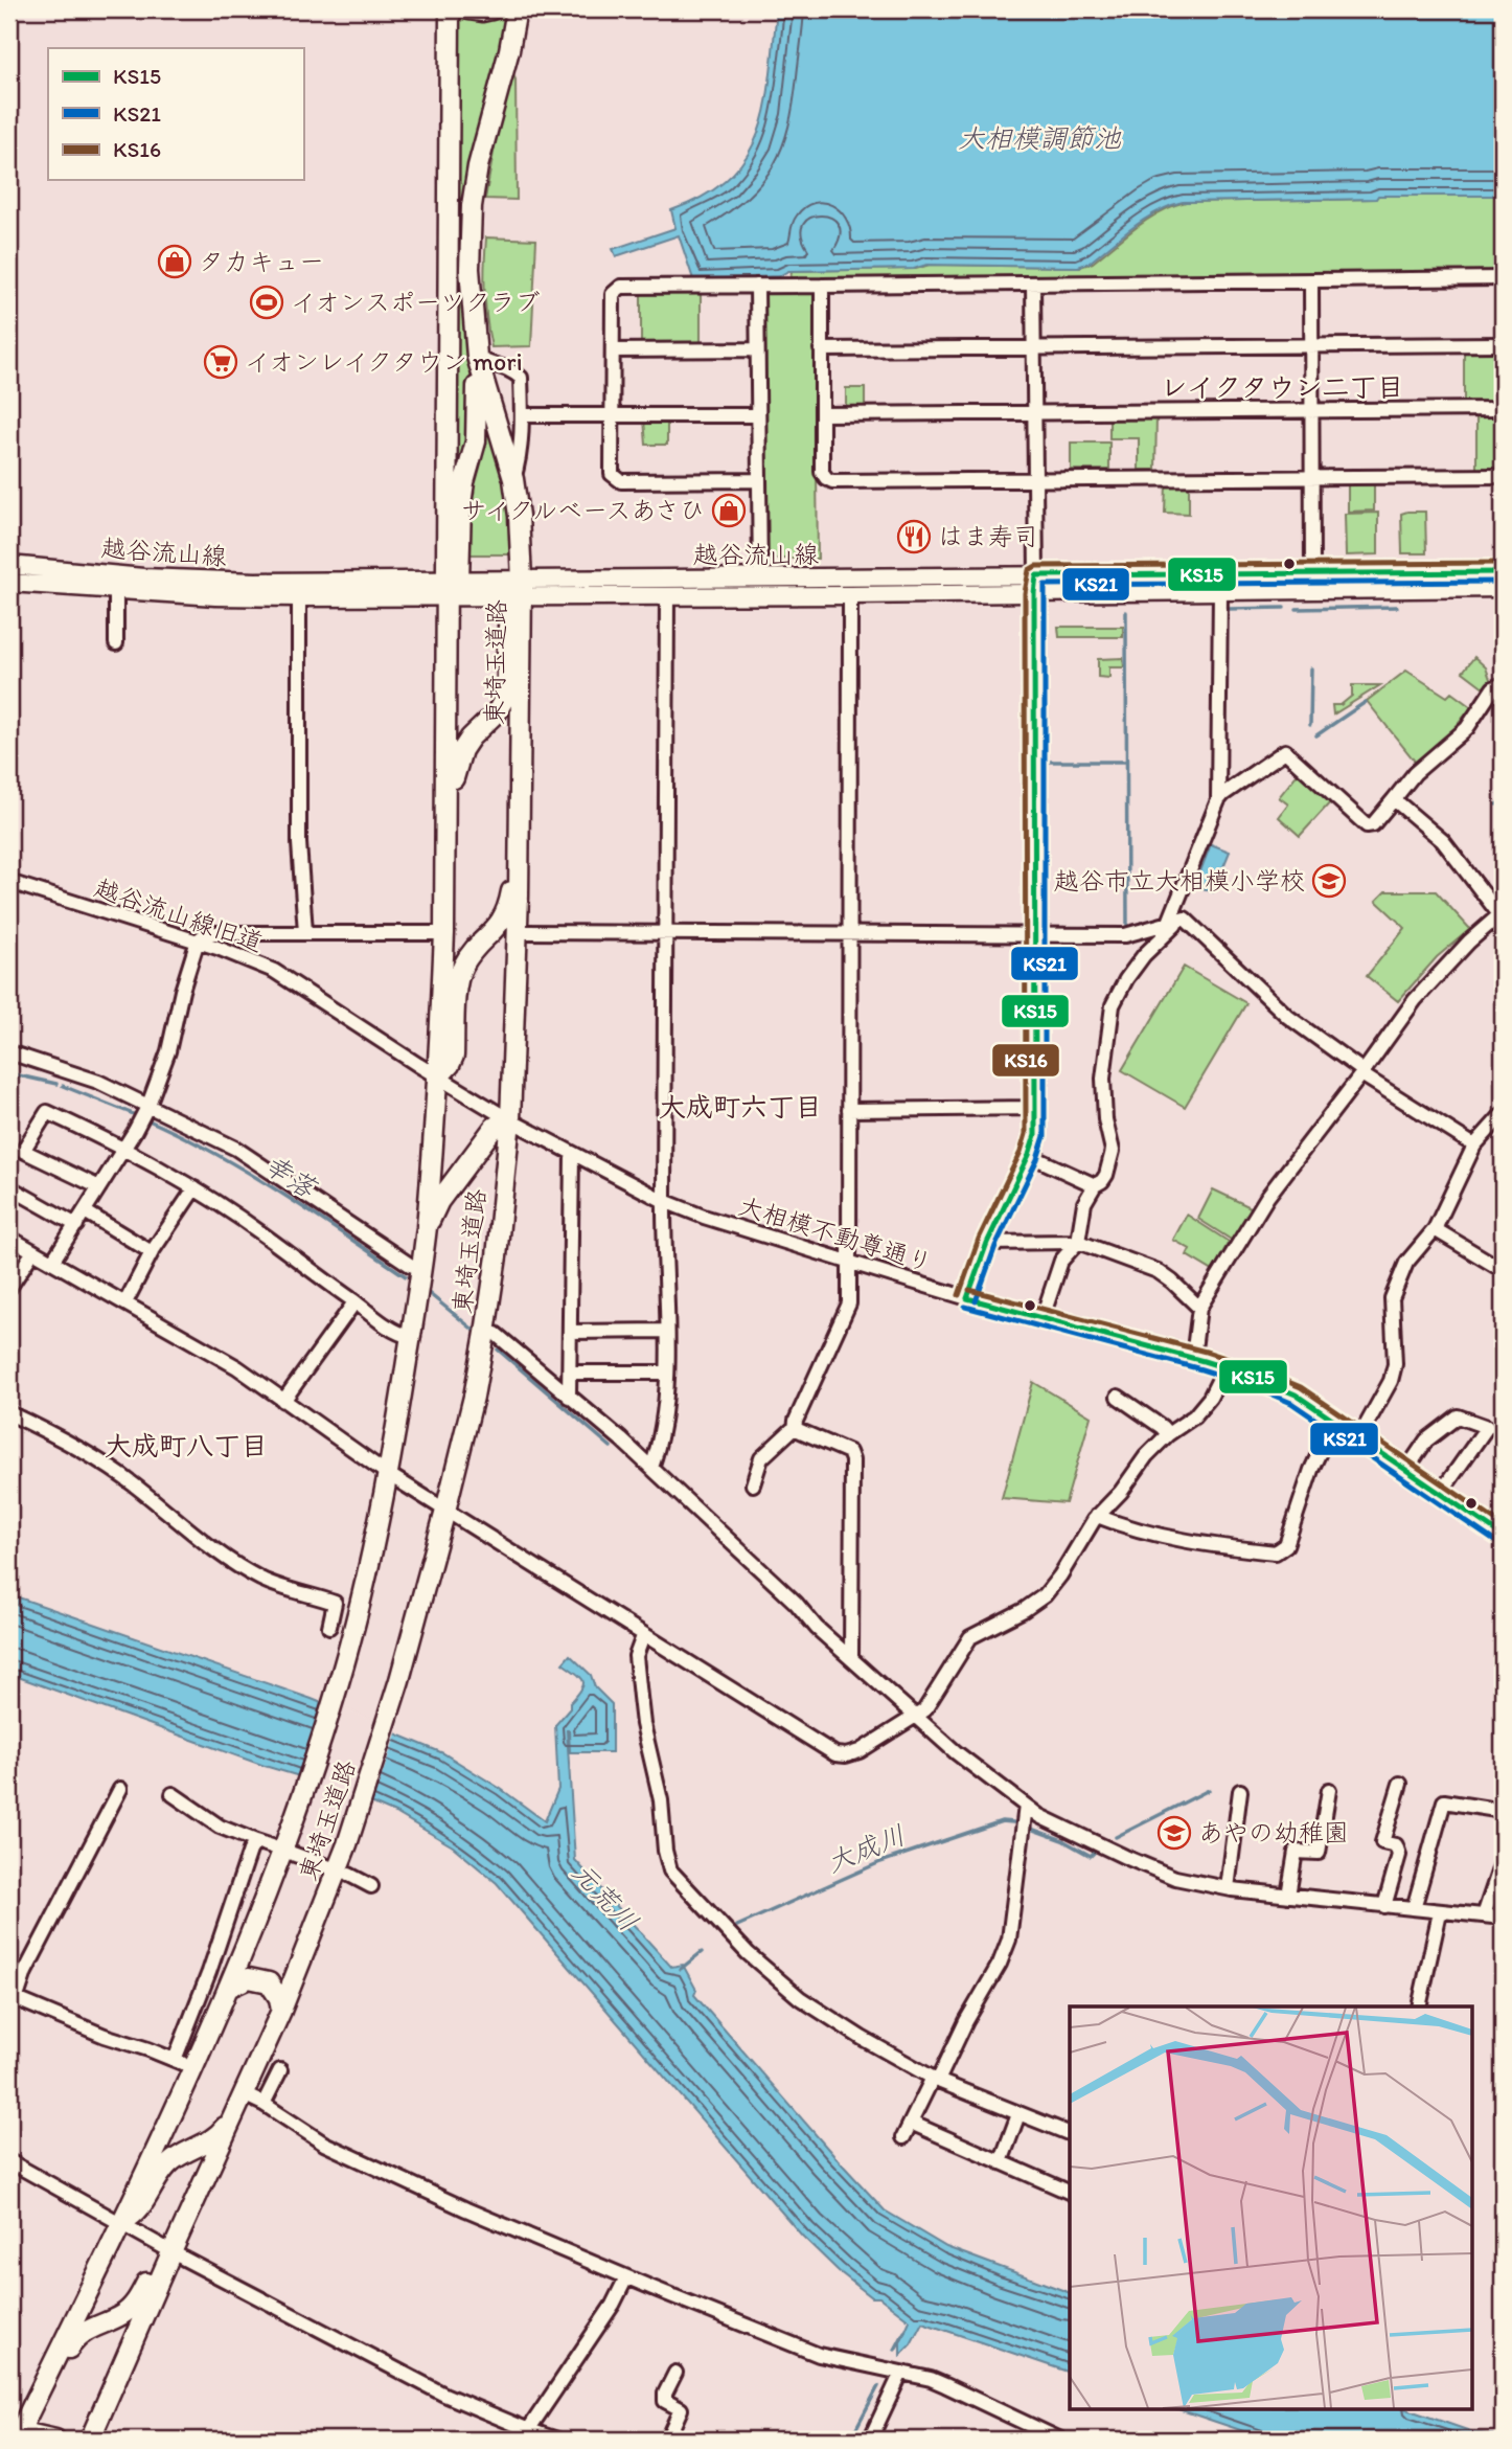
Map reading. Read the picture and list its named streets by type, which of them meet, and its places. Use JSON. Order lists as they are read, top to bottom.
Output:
{
  "streets": {
    "highway": ["東埼玉道路"],
    "main road": ["越谷流山線"],
    "street": ["越谷流山線旧道", "大相模不動尊通り"]
  },
  "crossings": [
    ["越谷流山線", "東埼玉道路"],
    ["東埼玉道路", "越谷流山線旧道"],
    ["東埼玉道路", "大相模不動尊通り"],
    ["越谷流山線旧道", "大相模不動尊通り"]
  ],
  "districts": ["レイクタウン二丁目", "大成町六丁目", "大成町八丁目"],
  "water": [
    "大相模調節池",
    "幸落",
    "大成川",
    "元荒川"
  ],
  "places": {
    "shop": ["タカキュー", "サイクルベースあさひ"],
    "sports": ["イオンスポーツクラブ"],
    "supermarket": ["イオンレイクタウン mori"],
    "restaurant": ["はま寿司"],
    "school or university": ["越谷市立大相模小学校", "あやの幼稚園"]
  },
  "lines": ["transit line KS16", "transit line KS15", "transit line KS21"],
  "legend": ["KS15", "KS21", "KS16"]
}
